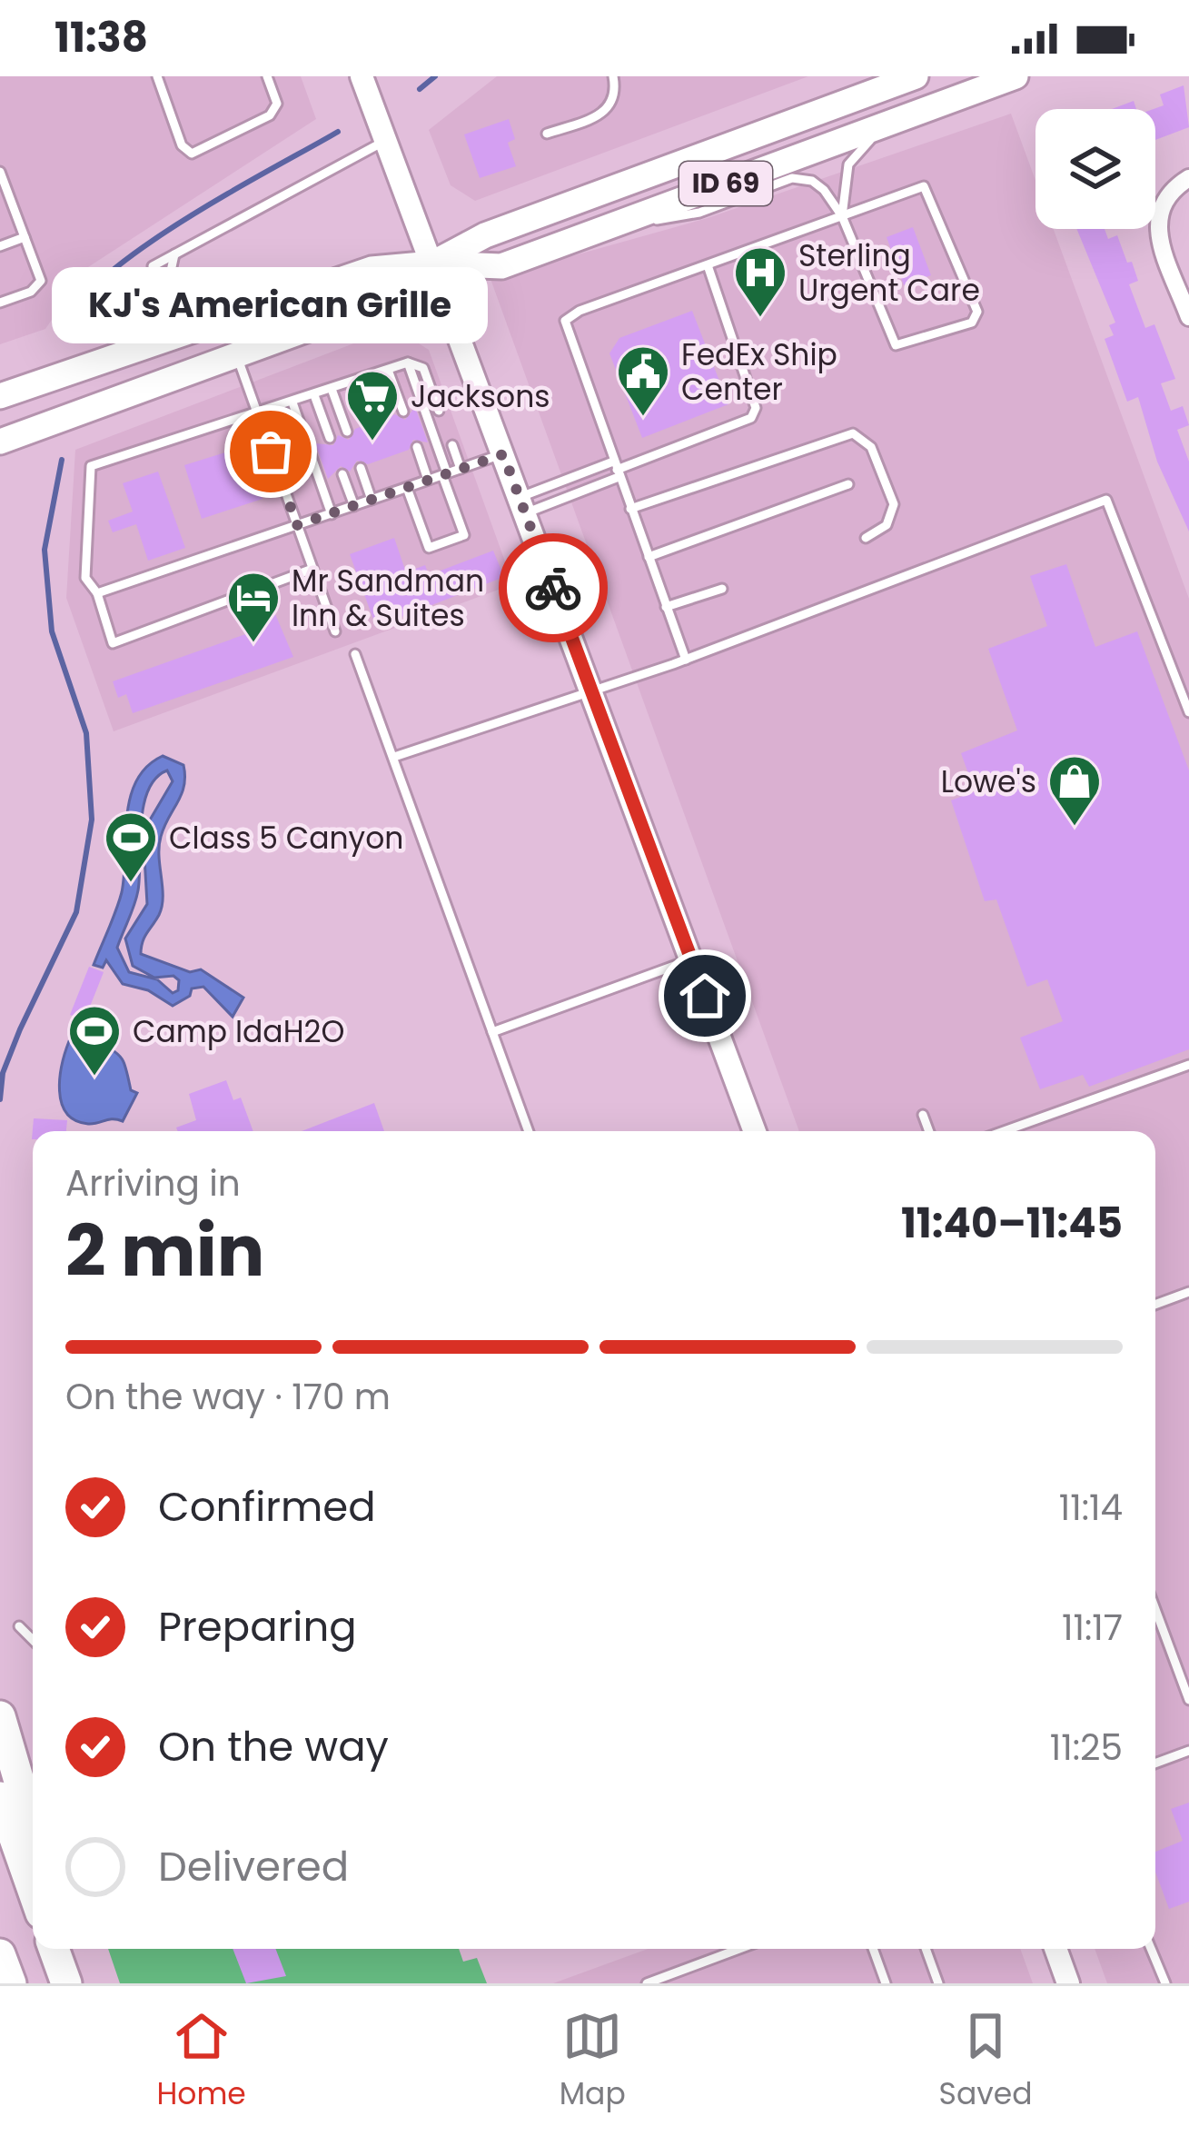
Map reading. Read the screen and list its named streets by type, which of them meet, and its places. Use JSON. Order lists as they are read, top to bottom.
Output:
{
  "streets": {
    "main road": ["ID 69"]
  },
  "places": {
    "hospital": ["Sterling Urgent Care"],
    "public building": ["FedEx Ship Center"],
    "supermarket": ["Jacksons"],
    "other": ["KJ's American Grille"],
    "hotel": ["Mr Sandman Inn & Suites"],
    "shop": ["Lowe's"],
    "sports": ["Class 5 Canyon", "Camp IdaH2O"]
  },
  "page": {
    "status": "11:38",
    "bubble": "KJ's American Grille",
    "heading": ["2 min", "Arriving in", "11:40–11:45"],
    "bar": "On the way · 170 m",
    "list": [
      ["Confirmed", "11:14"],
      ["Preparing", "11:17"],
      ["On the way", "11:25"],
      "Delivered"
    ],
    "tabs": ["Home", "Map", "Saved"]
  }
}
